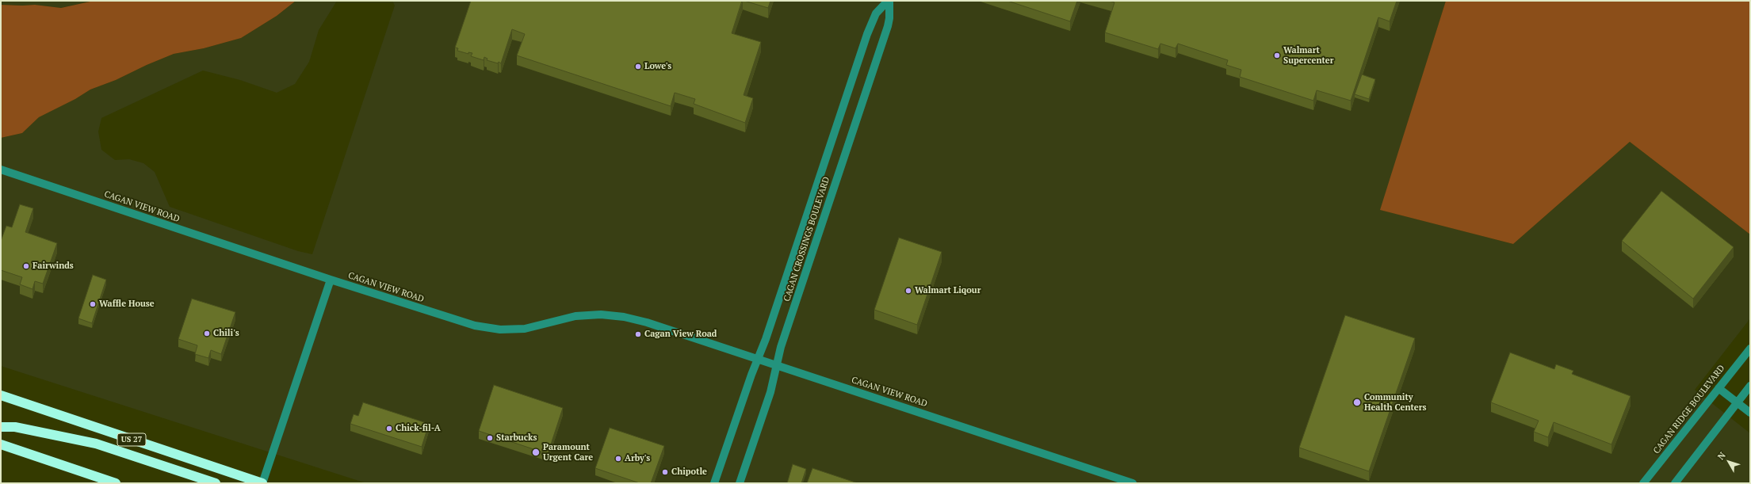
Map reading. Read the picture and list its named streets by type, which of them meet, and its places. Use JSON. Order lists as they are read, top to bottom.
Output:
{
  "streets": {
    "highway": ["US 27"],
    "street": ["CAGAN VIEW ROAD", "CAGAN CROSSINGS BOULEVARD", "CAGAN RIDGE BOULEVARD"]
  },
  "crossings": [
    ["CAGAN VIEW ROAD", "CAGAN CROSSINGS BOULEVARD"]
  ],
  "places": [
    "Walmart Supercenter",
    "Lowe's",
    "Fairwinds",
    "Walmart Liqour",
    "Waffle House",
    "Chili's",
    "Cagan View Road",
    "Community Health Centers",
    "Chick-fil-A",
    "Starbucks",
    "Paramount Urgent Care",
    "Arby's",
    "Chipotle"
  ],
  "north": "top left"
}
